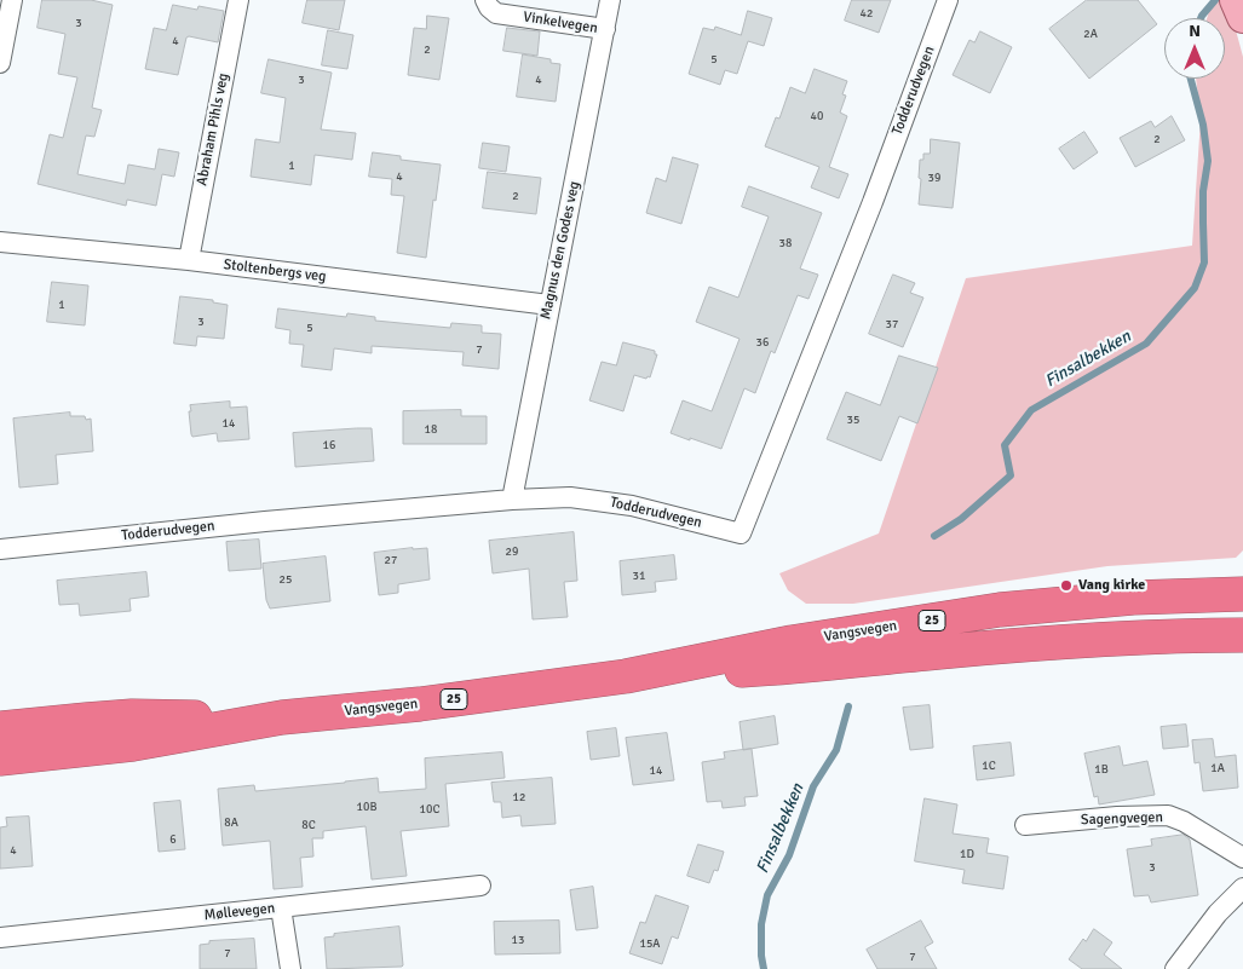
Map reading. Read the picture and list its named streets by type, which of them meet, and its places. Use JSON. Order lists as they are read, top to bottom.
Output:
{
  "streets": {
    "highway": ["25", "Vangsvegen"],
    "street": [
      "Vinkelvegen",
      "Todderudvegen",
      "Abraham Pihls veg",
      "Magnus den Godes veg",
      "Stoltenbergs veg",
      "Sagengvegen",
      "Møllevegen"
    ]
  },
  "crossings": [
    ["Vinkelvegen", "Magnus den Godes veg"],
    ["Todderudvegen", "Magnus den Godes veg"],
    ["Abraham Pihls veg", "Stoltenbergs veg"],
    ["Magnus den Godes veg", "Stoltenbergs veg"]
  ],
  "water": ["Finsalbekken"],
  "places": ["Vang kirke"],
  "house_numbers": [
    "42",
    "3",
    "2A",
    "4",
    "2",
    "5",
    "3",
    "4",
    "40",
    "2",
    "1",
    "4",
    "39",
    "2",
    "38",
    "1",
    "3",
    "37",
    "5",
    "36",
    "7",
    "35",
    "14",
    "18",
    "16",
    "29",
    "27",
    "31",
    "25",
    "1C",
    "1A",
    "1B",
    "14",
    "12",
    "10B",
    "10C",
    "8A",
    "8C",
    "6",
    "4",
    "1D",
    "3",
    "13",
    "15A",
    "7",
    "7"
  ],
  "north": "top"
}
